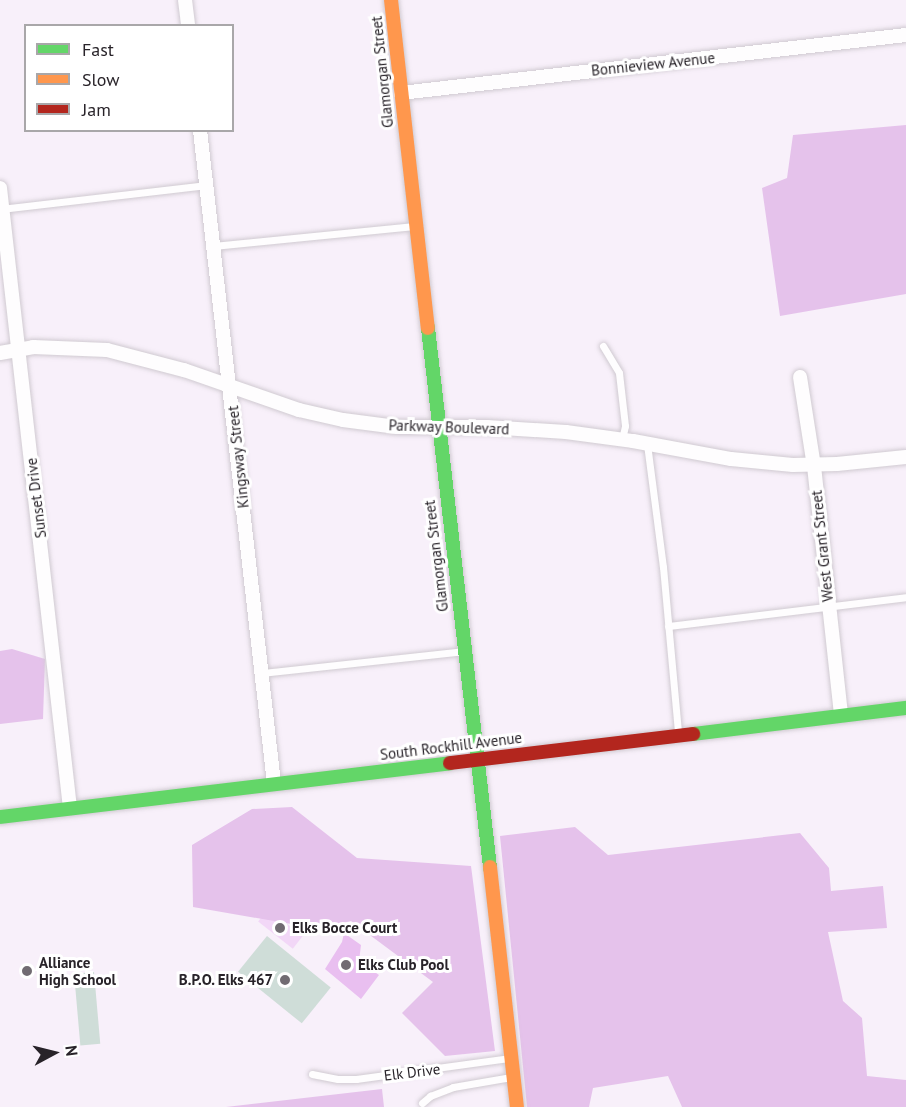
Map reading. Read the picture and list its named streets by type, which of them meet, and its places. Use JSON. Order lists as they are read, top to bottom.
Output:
{
  "streets": {
    "street": [
      "Bonnieview Avenue",
      "Glamorgan Street",
      "Parkway Boulevard",
      "Kingsway Street",
      "Sunset Drive",
      "West Grant Street",
      "South Rockhill Avenue"
    ],
    "lane": ["Elk Drive"]
  },
  "crossings": [
    ["Bonnieview Avenue", "Glamorgan Street"],
    ["Glamorgan Street", "Parkway Boulevard"],
    ["Glamorgan Street", "South Rockhill Avenue"],
    ["Glamorgan Street", "Elk Drive"],
    ["Parkway Boulevard", "Kingsway Street"],
    ["Parkway Boulevard", "Sunset Drive"],
    ["Parkway Boulevard", "West Grant Street"],
    ["Kingsway Street", "South Rockhill Avenue"],
    ["Sunset Drive", "South Rockhill Avenue"],
    ["West Grant Street", "South Rockhill Avenue"]
  ],
  "places": [
    "Elks Bocce Court",
    "Elks Club Pool",
    "Alliance High School",
    "B.P.O. Elks 467"
  ],
  "legend": ["Fast", "Slow", "Jam"],
  "north": "right"
}
